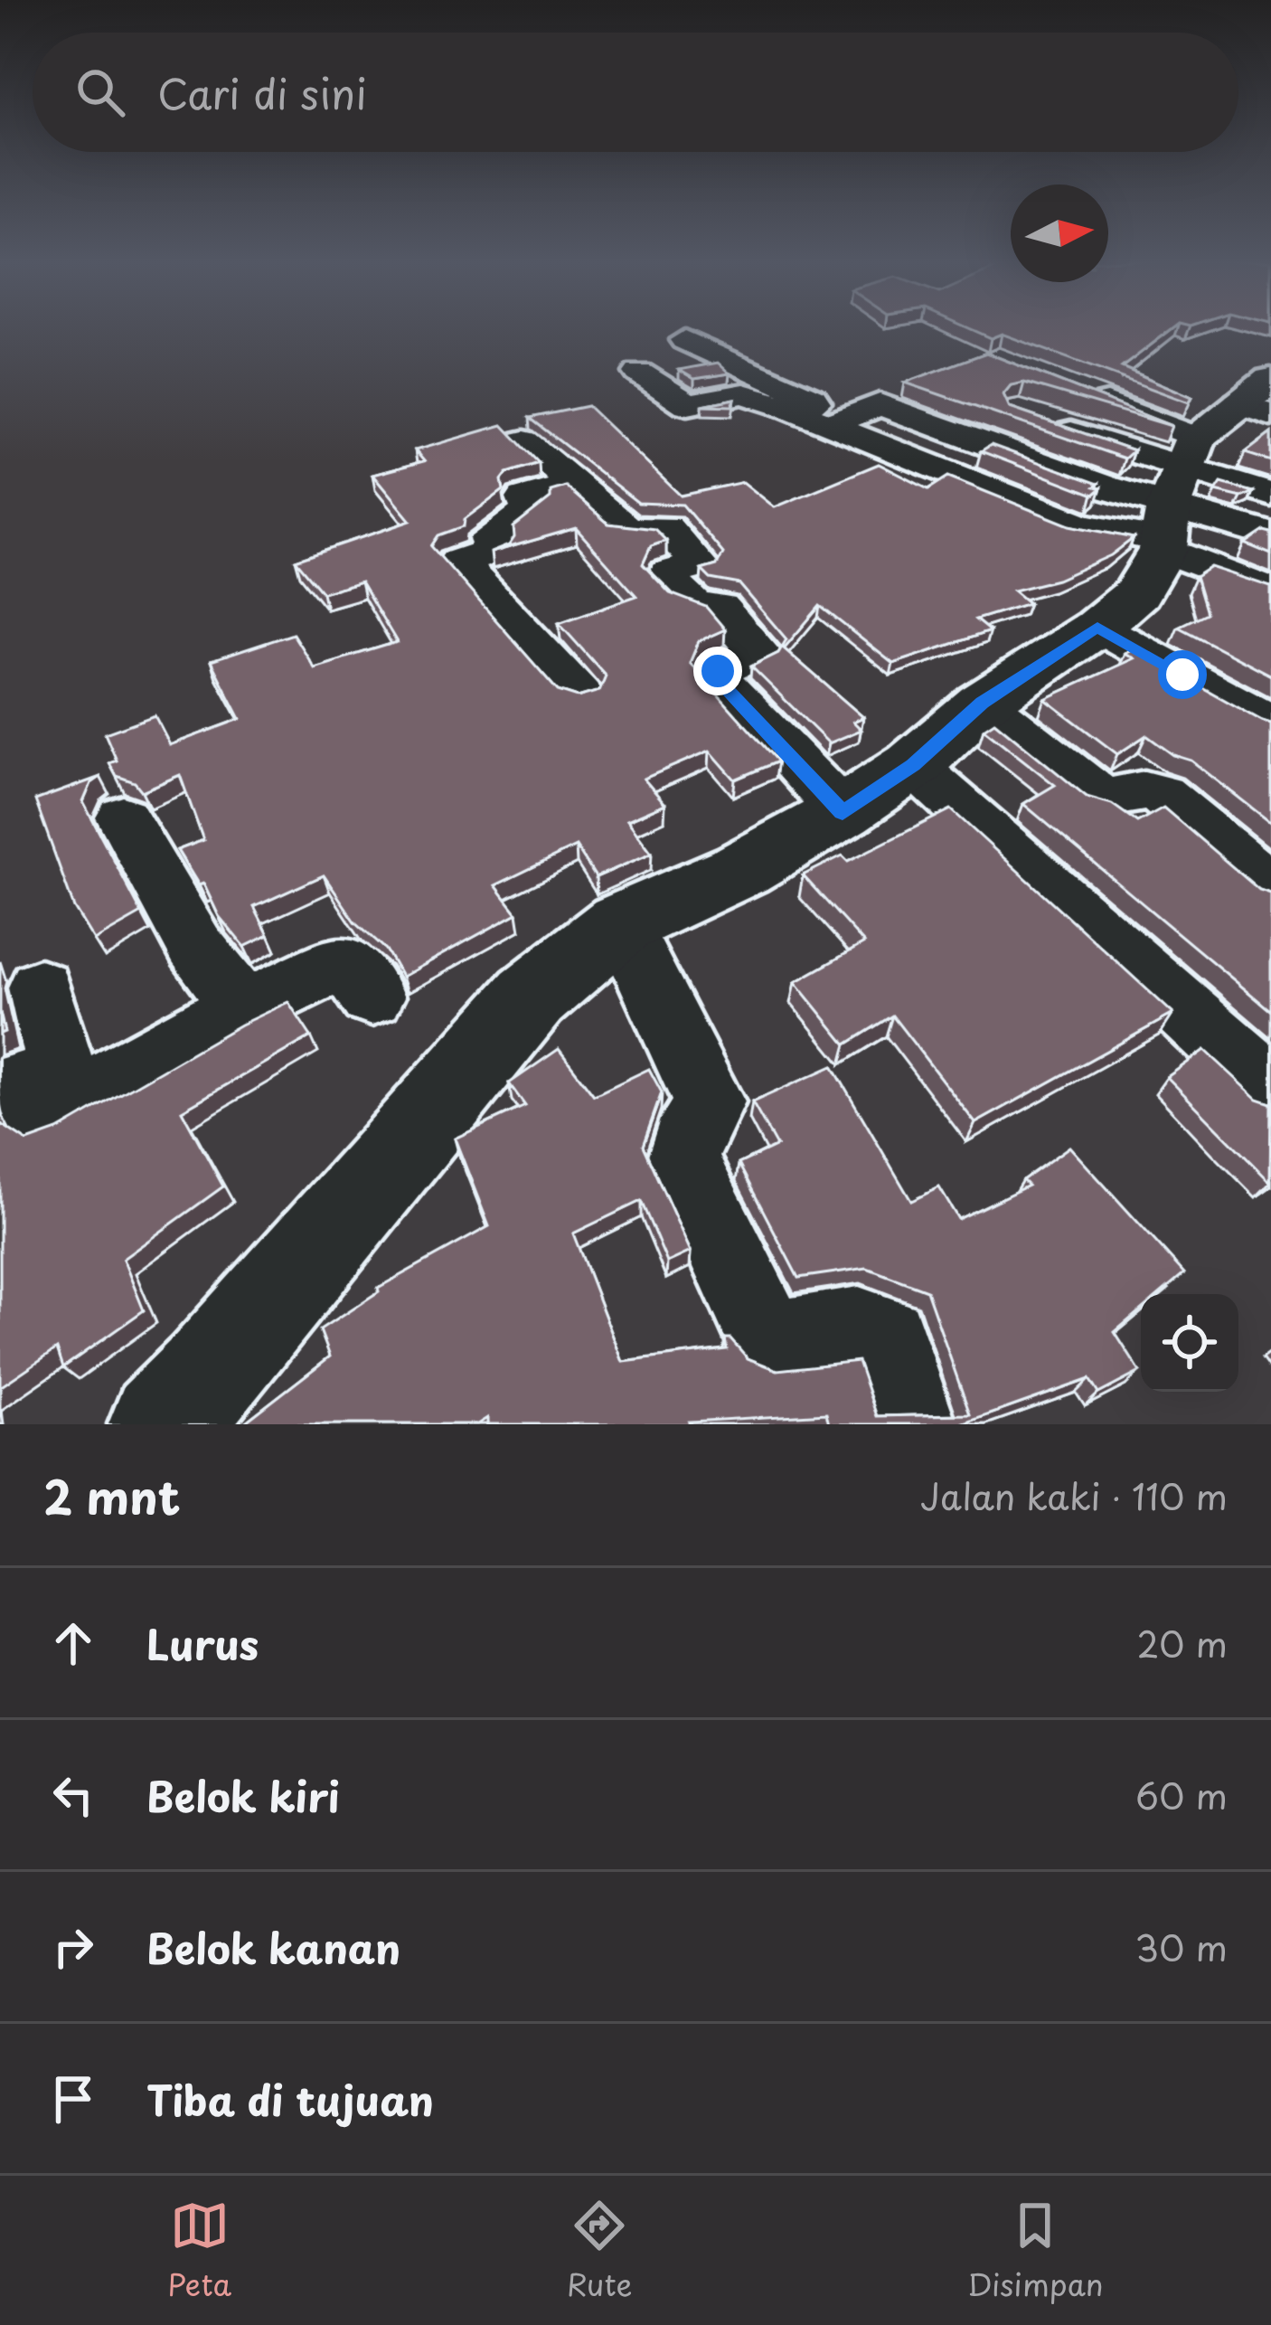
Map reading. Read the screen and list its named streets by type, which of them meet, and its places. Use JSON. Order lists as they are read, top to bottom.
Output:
{
  "north": "right",
  "page": {
    "search": "Cari di sini",
    "heading": ["2 mnt", "Jalan kaki · 110 m"],
    "list": [
      ["Lurus", "20 m"],
      ["Belok kiri", "60 m"],
      ["Belok kanan", "30 m"],
      "Tiba di tujuan"
    ],
    "nav": ["Peta", "Rute", "Disimpan"]
  }
}
